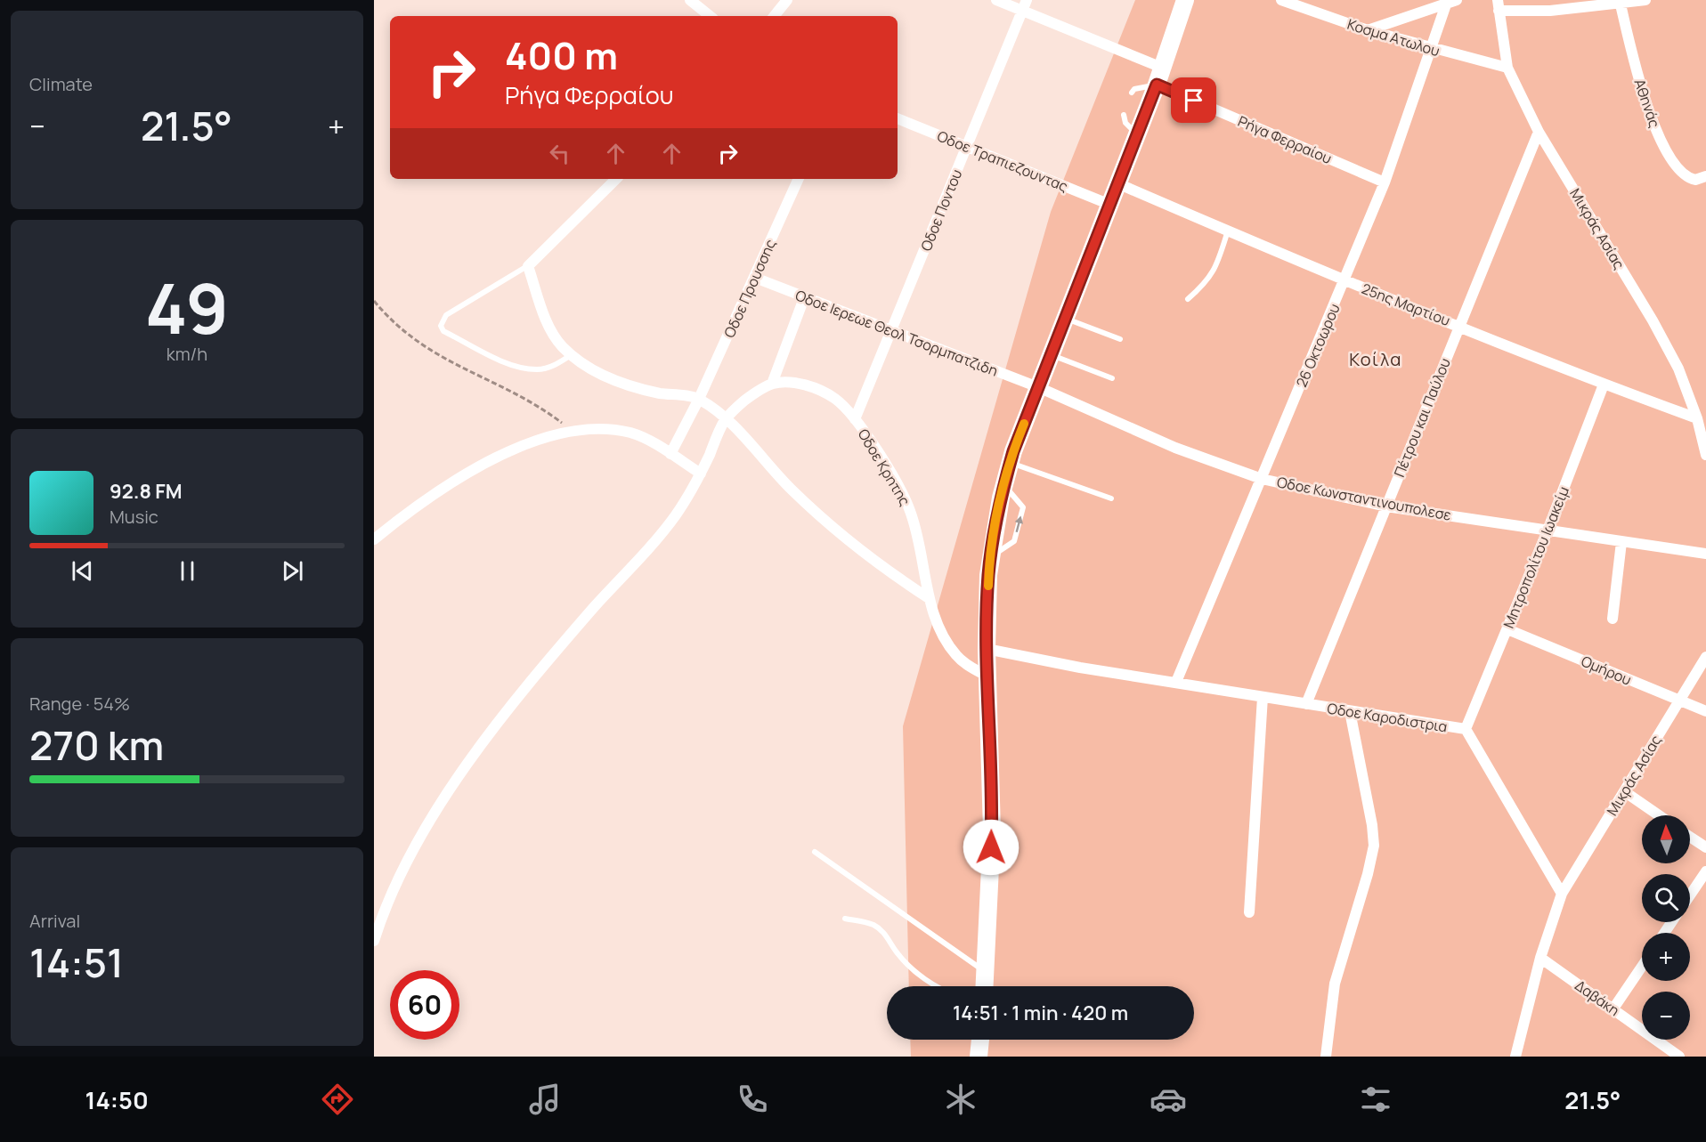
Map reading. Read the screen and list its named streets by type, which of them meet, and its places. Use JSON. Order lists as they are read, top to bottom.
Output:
{
  "streets": {
    "street": [
      "Κοσμα Ατωλου",
      "Αθηνάς",
      "Ρήγα Φερραίου",
      "Oδοε Τραπιεζουντας",
      "Oδοε Ποντου",
      "Μικράς Ασίας",
      "Oδοε Προυσσης",
      "25ης Μαρτίου",
      "Oδοε Ιερεωε Θεολ Τσορμπατζιδη",
      "26 Οκτοωρου",
      "Πέτρου και Παύλου",
      "Oδοε Κρητης",
      "Oδοε Κωνσταντινουπολεσε",
      "Μητροπολίτου Ιωακείμ",
      "Ομήρου",
      "Oδοε Καροδιστρια",
      "Δαβάκη"
    ]
  },
  "crossings": [
    ["Κοσμα Ατωλου", "Μικράς Ασίας"],
    ["Κοσμα Ατωλου", "26 Οκτοωρου"],
    ["Ρήγα Φερραίου", "Oδοε Ποντου"],
    ["Ρήγα Φερραίου", "26 Οκτοωρου"],
    ["Oδοε Τραπιεζουντας", "Oδοε Ποντου"],
    ["Oδοε Ποντου", "Oδοε Ιερεωε Θεολ Τσορμπατζιδη"],
    ["Oδοε Ποντου", "Oδοε Κρητης"],
    ["Μικράς Ασίας", "25ης Μαρτίου"],
    ["Μικράς Ασίας", "Πέτρου και Παύλου"],
    ["Μικράς Ασίας", "Ομήρου"],
    ["Μικράς Ασίας", "Oδοε Καροδιστρια"],
    ["Oδοε Προυσσης", "Oδοε Ιερεωε Θεολ Τσορμπατζιδη"],
    ["25ης Μαρτίου", "26 Οκτοωρου"],
    ["25ης Μαρτίου", "Πέτρου και Παύλου"],
    ["25ης Μαρτίου", "Μητροπολίτου Ιωακείμ"],
    ["Oδοε Ιερεωε Θεολ Τσορμπατζιδη", "Oδοε Κωνσταντινουπολεσε"],
    ["26 Οκτοωρου", "Oδοε Κωνσταντινουπολεσε"],
    ["26 Οκτοωρου", "Oδοε Καροδιστρια"],
    ["Πέτρου και Παύλου", "Oδοε Κωνσταντινουπολεσε"],
    ["Πέτρου και Παύλου", "Oδοε Καροδιστρια"],
    ["Oδοε Κωνσταντινουπολεσε", "Μητροπολίτου Ιωακείμ"],
    ["Μητροπολίτου Ιωακείμ", "Ομήρου"],
    ["Μητροπολίτου Ιωακείμ", "Oδοε Καροδιστρια"]
  ],
  "districts": ["Κοίλα"],
  "north": "top",
  "page": {
    "tile": [
      "Climate",
      ["49", "km/h"],
      ["Range · 54%", "270 km"],
      ["Arrival", "14:51"]
    ],
    "turn": ["400 m", "Ρήγα Φερραίου"],
    "heat": ["−", "21.5°", "+"],
    "song": ["92.8 FM", "Music"],
    "map_buttons": ["+", "−"],
    "limit": "60",
    "trip": "14:51 · 1 min · 420 m",
    "tabs": ["14:50", "21.5°"]
  }
}
